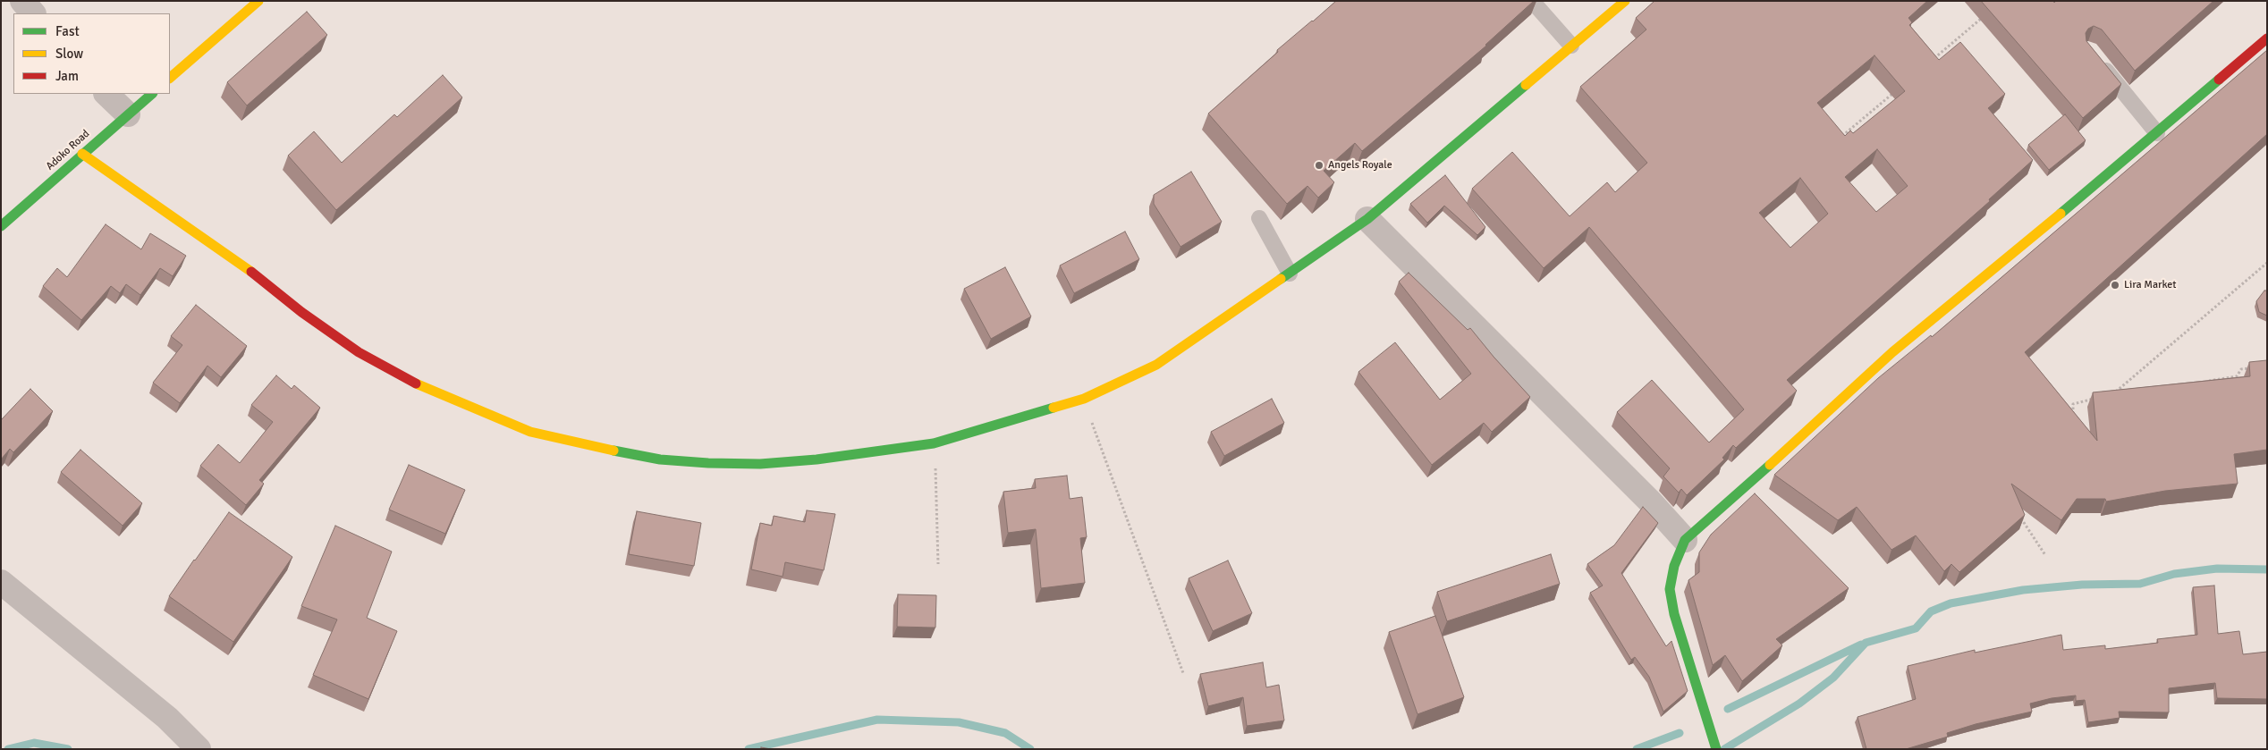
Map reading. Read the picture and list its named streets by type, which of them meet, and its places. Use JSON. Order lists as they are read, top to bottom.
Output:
{
  "streets": {
    "street": ["Adoko Road"]
  },
  "places": ["Angels Royale", "Lira Market"],
  "legend": ["Fast", "Slow", "Jam"]
}
